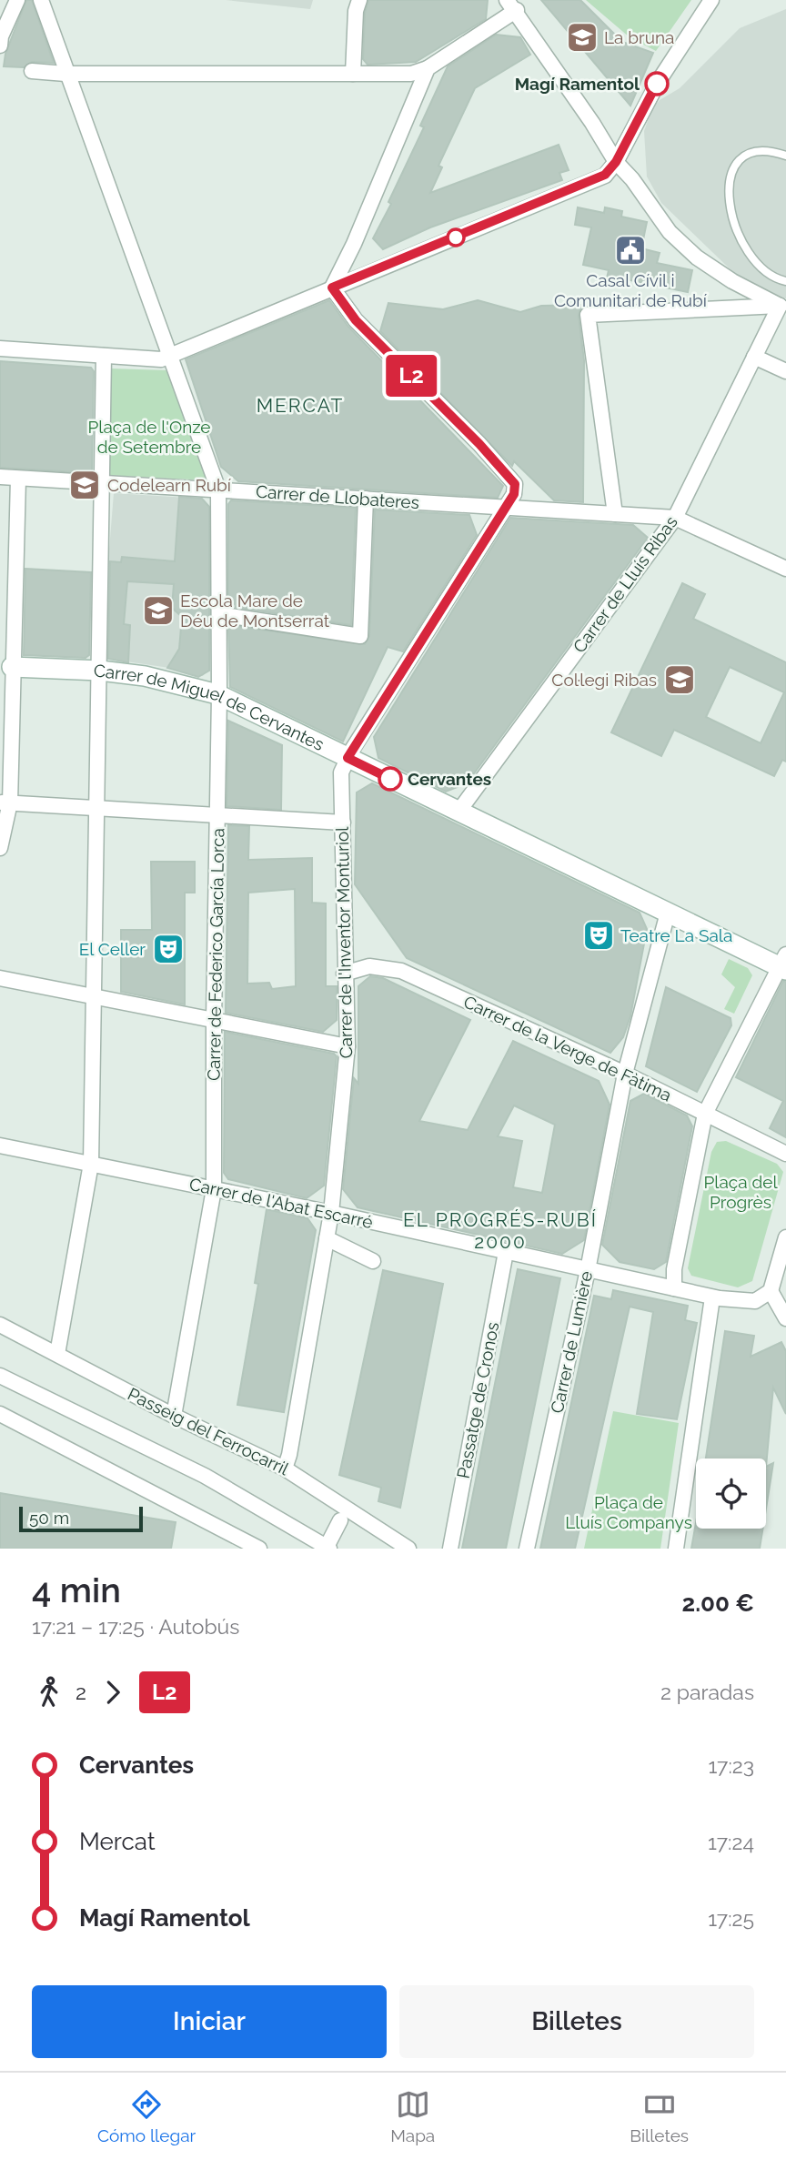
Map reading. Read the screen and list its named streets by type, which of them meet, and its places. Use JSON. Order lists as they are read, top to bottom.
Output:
{
  "streets": {
    "street": [
      "Carrer de Llobateres",
      "Carrer de Lluís Ribas",
      "Carrer de Miguel de Cervantes",
      "Carrer de l'Inventor Monturiol",
      "Carrer de Federico García Lorca",
      "Carrer de la Verge de Fàtima",
      "Carrer de l'Abat Escarré",
      "Carrer de Lumière",
      "Passatge de Cronos",
      "Passeig del Ferrocarril"
    ]
  },
  "crossings": [
    ["Carrer de Llobateres", "Carrer de Lluís Ribas"],
    ["Carrer de Llobateres", "Carrer de Federico García Lorca"],
    ["Carrer de Lluís Ribas", "Carrer de Miguel de Cervantes"],
    ["Carrer de Miguel de Cervantes", "Carrer de l'Inventor Monturiol"],
    ["Carrer de Miguel de Cervantes", "Carrer de Federico García Lorca"],
    ["Carrer de Miguel de Cervantes", "Carrer de Lumière"],
    ["Carrer de l'Inventor Monturiol", "Carrer de la Verge de Fàtima"],
    ["Carrer de l'Inventor Monturiol", "Carrer de l'Abat Escarré"],
    ["Carrer de l'Inventor Monturiol", "Passeig del Ferrocarril"],
    ["Carrer de Federico García Lorca", "Carrer de l'Abat Escarré"],
    ["Carrer de Federico García Lorca", "Passeig del Ferrocarril"],
    ["Carrer de la Verge de Fàtima", "Carrer de Lumière"],
    ["Carrer de l'Abat Escarré", "Carrer de Lumière"],
    ["Carrer de l'Abat Escarré", "Passatge de Cronos"]
  ],
  "districts": ["MERCAT", "EL PROGRÉS-RUBÍ 2000"],
  "parks": ["Plaça de l'Onze de Setembre", "Plaça del Progrès", "Plaça de Lluís Companys"],
  "places": {
    "school or university": [
      "La bruna",
      "Codelearn Rubí",
      "Escola Mare de Déu de Montserrat",
      "Col·legi Ribas"
    ],
    "other": ["Magí Ramentol", "Cervantes"],
    "public building": ["Casal Cívil i Comunitari de Rubí"],
    "theatre": ["Teatre La Sala", "El Celler"]
  },
  "lines": ["bus line L2"],
  "scale_bar": "50 m",
  "page": {
    "on_map": "L2",
    "scale": "50 m",
    "heading": ["4 min", "17:21 – 17:25 · Autobús", "2.00 €"],
    "legs": ["2", "L2", "2 paradas"],
    "list": [
      {
        "name": "Cervantes",
        "value": "17:23"
      },
      {
        "name": "Mercat",
        "value": "17:24"
      },
      {
        "name": "Magí Ramentol",
        "value": "17:25"
      }
    ],
    "buttons": ["Iniciar", "Billetes"],
    "tabs": ["Cómo llegar", "Mapa", "Billetes"]
  }
}
